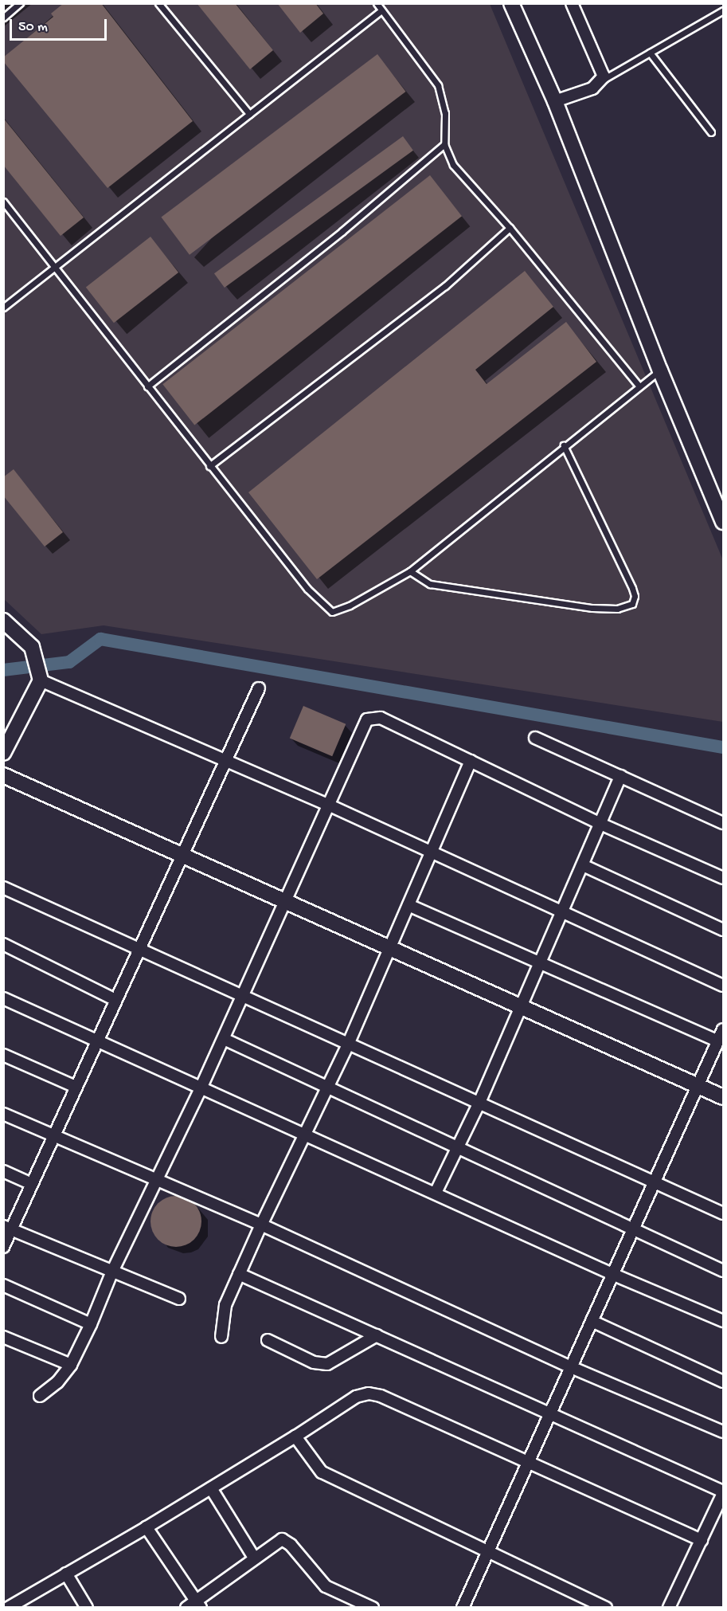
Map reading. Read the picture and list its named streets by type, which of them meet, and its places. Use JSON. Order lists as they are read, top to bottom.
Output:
{
  "scale_bar": "50 m"
}
